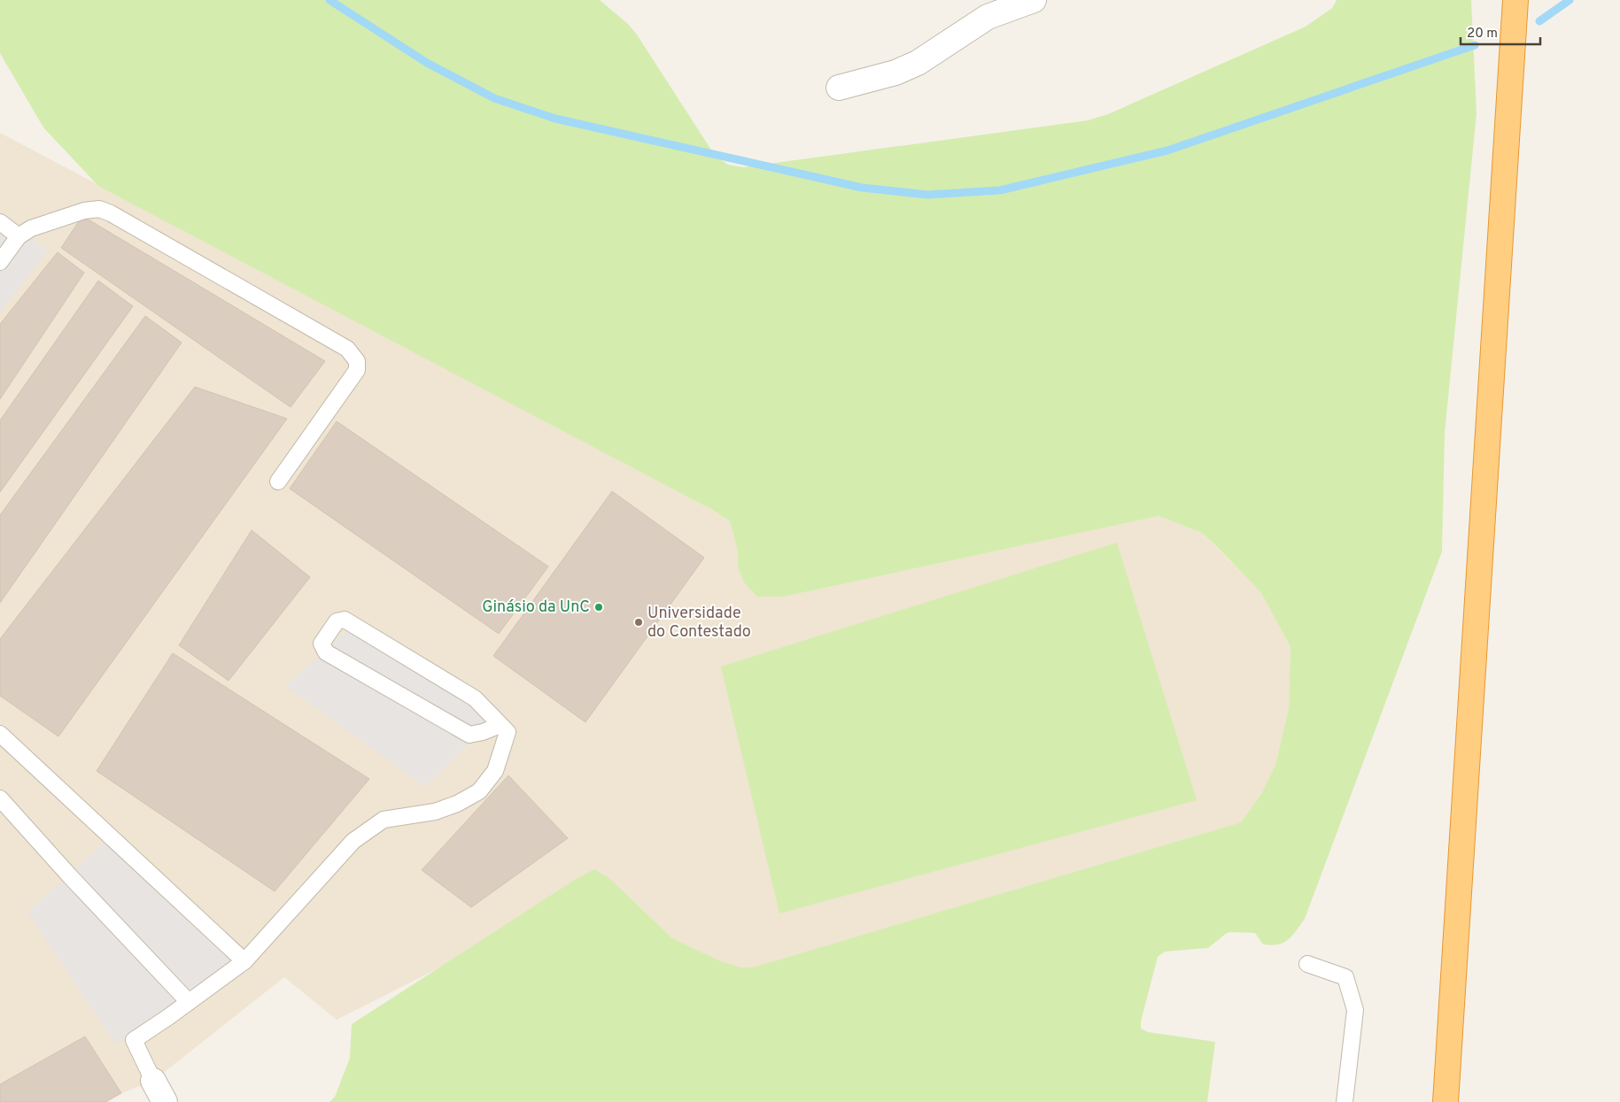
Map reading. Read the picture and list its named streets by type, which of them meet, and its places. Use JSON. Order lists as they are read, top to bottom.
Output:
{
  "places": ["Ginásio da UnC", "Universidade do Contestado"],
  "scale_bar": "20 m"
}
